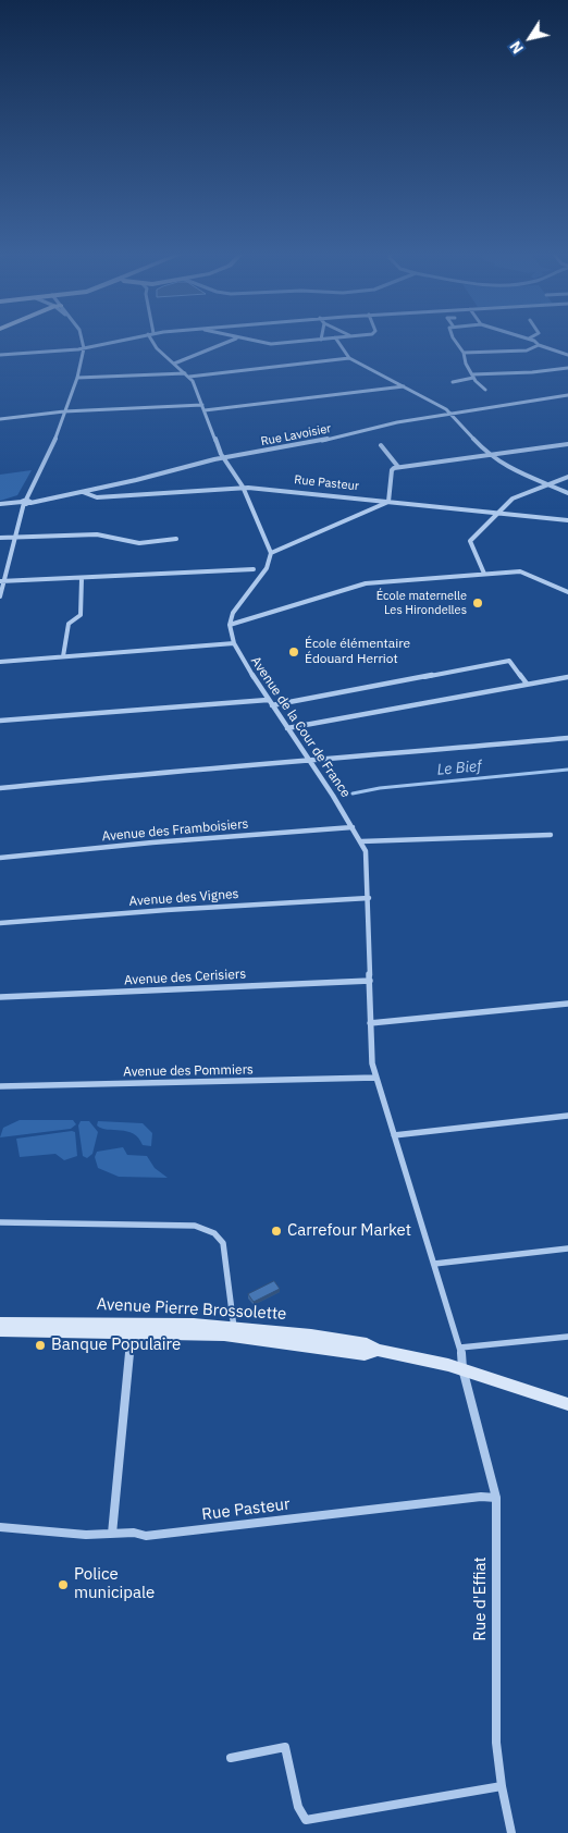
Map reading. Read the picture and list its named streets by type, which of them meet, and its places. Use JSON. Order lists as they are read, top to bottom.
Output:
{
  "streets": {
    "main road": ["Avenue Pierre Brossolette"],
    "street": [
      "Rue Lavoisier",
      "Rue Pasteur",
      "Avenue de la Cour de France",
      "Avenue des Framboisiers",
      "Avenue des Vignes",
      "Avenue des Cerisiers",
      "Avenue des Pommiers",
      "Rue d'Effiat"
    ]
  },
  "crossings": [
    ["Rue Lavoisier", "Rue Pasteur"],
    ["Rue Pasteur", "Rue d'Effiat"],
    ["Avenue de la Cour de France", "Avenue des Framboisiers"],
    ["Avenue de la Cour de France", "Avenue des Vignes"],
    ["Avenue de la Cour de France", "Avenue des Cerisiers"],
    ["Avenue de la Cour de France", "Avenue des Pommiers"],
    ["Avenue de la Cour de France", "Rue d'Effiat"],
    ["Avenue Pierre Brossolette", "Rue d'Effiat"]
  ],
  "water": ["Le Bief"],
  "places": [
    "École maternelle Les Hirondelles",
    "École élémentaire Édouard Herriot",
    "Carrefour Market",
    "Banque Populaire",
    "Police municipale"
  ],
  "north": "bottom left"
}
